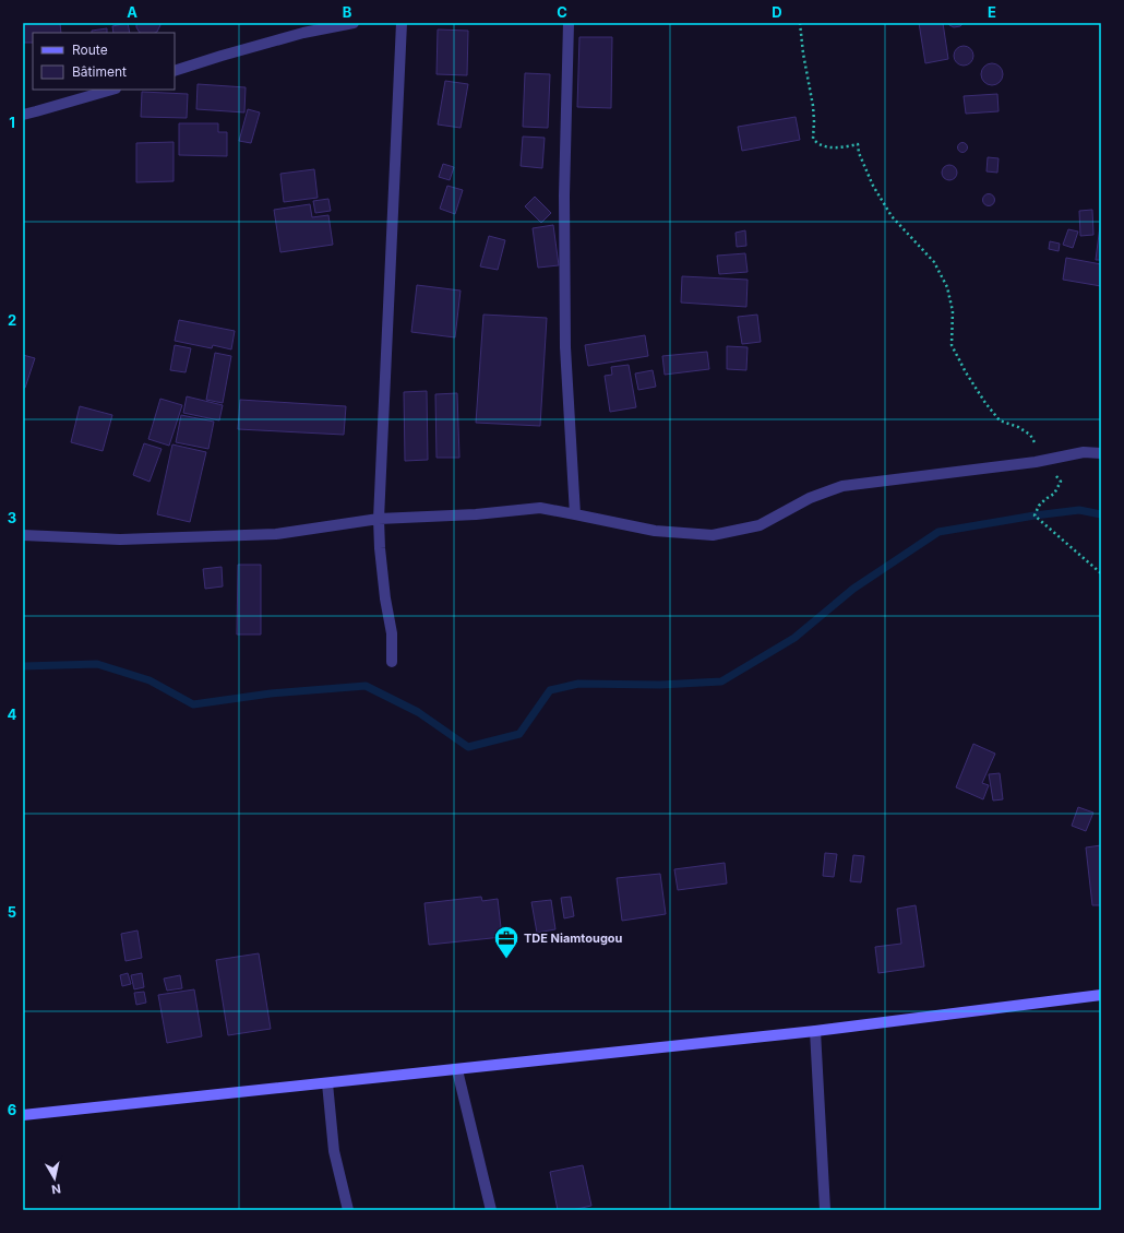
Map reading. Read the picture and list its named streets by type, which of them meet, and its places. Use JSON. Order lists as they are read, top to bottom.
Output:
{
  "places": {
    "office": ["TDE Niamtougou"]
  },
  "legend": ["Route", "Bâtiment"],
  "north": "bottom",
  "grid": {
    "columns": [
      "A",
      "B",
      "C",
      "D",
      "E"
    ],
    "rows": [
      "1",
      "2",
      "3",
      "4",
      "5",
      "6"
    ]
  }
}
